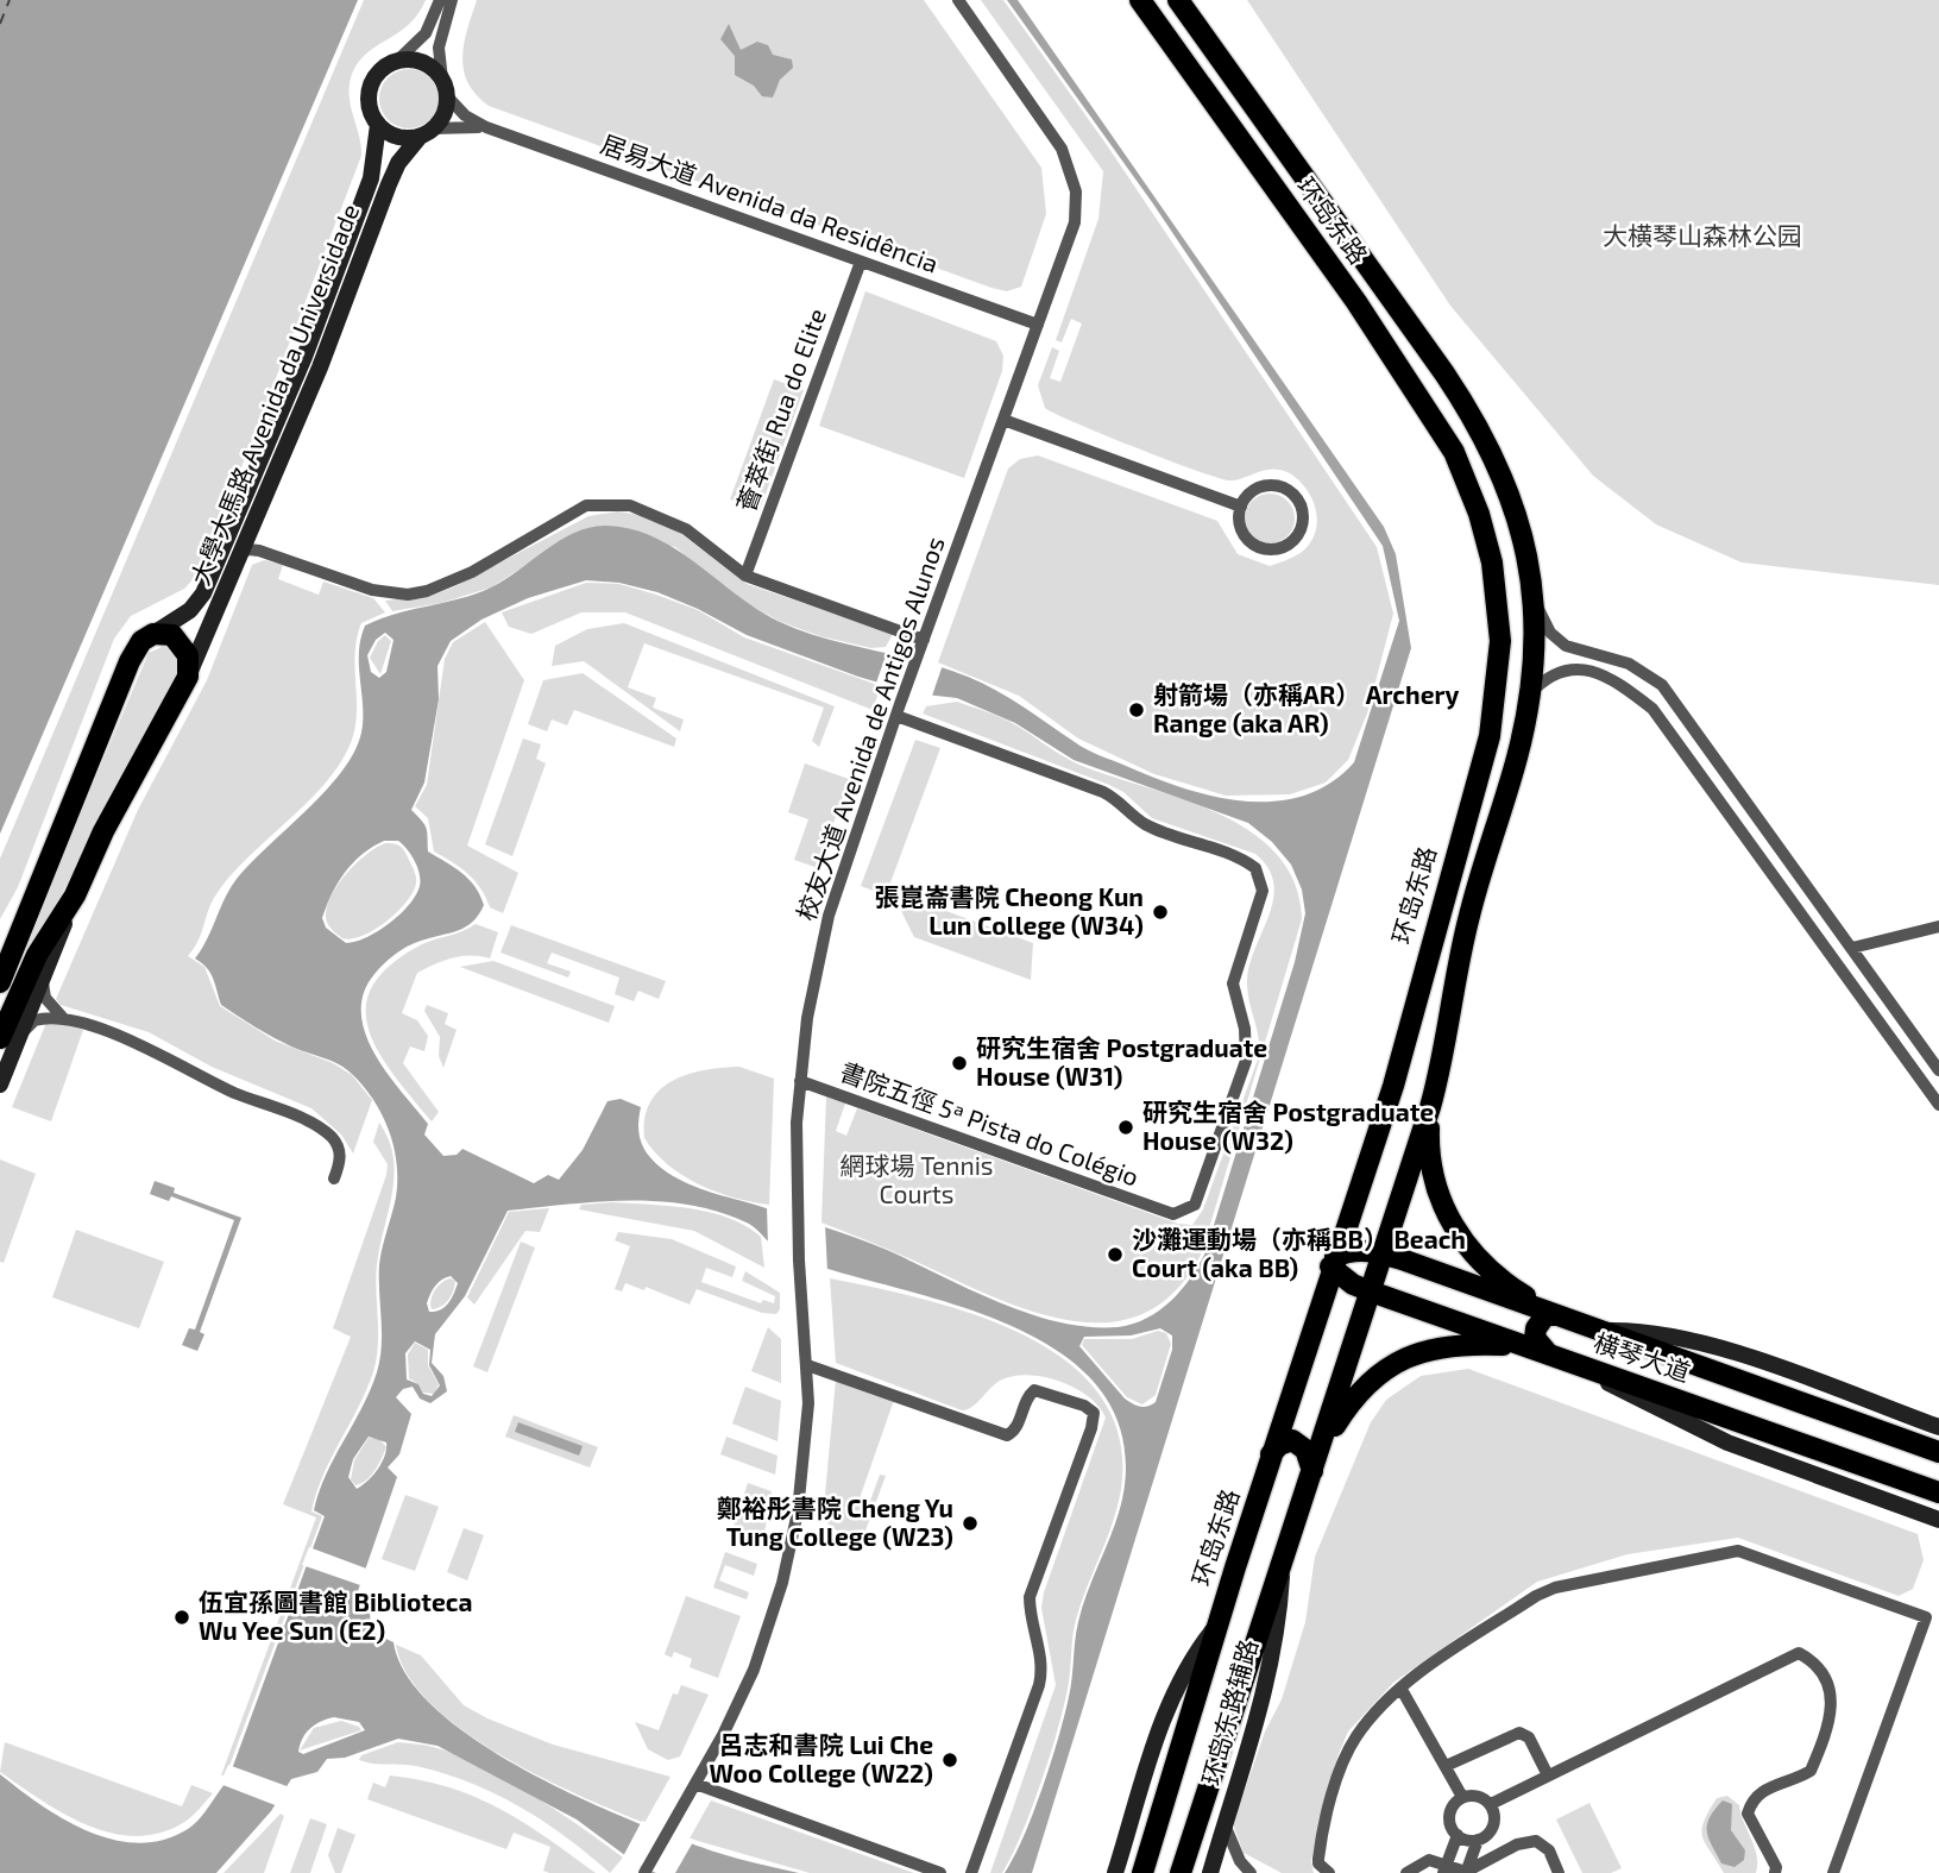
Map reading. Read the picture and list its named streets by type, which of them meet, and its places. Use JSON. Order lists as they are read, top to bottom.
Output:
{
  "streets": {
    "main road": [
      "环岛东路",
      "大學大馬路 Avenida da Universidade",
      "横琴大道",
      "环岛东路辅路"
    ],
    "street": [
      "居易大道 Avenida da Residência",
      "薈萃街 Rua do Elite",
      "校友大道 Avenida de Antigos Alunos",
      "書院五徑 5ª Pista do Colégio"
    ]
  },
  "crossings": [
    ["居易大道 Avenida da Residência", "大學大馬路 Avenida da Universidade"],
    ["居易大道 Avenida da Residência", "薈萃街 Rua do Elite"],
    ["居易大道 Avenida da Residência", "校友大道 Avenida de Antigos Alunos"],
    ["环岛东路", "横琴大道"],
    ["环岛东路", "环岛东路辅路"],
    ["校友大道 Avenida de Antigos Alunos", "書院五徑 5ª Pista do Colégio"]
  ],
  "parks": ["大横琴山森林公园", "網球場 Tennis Courts"],
  "places": [
    "射箭場（亦稱AR） Archery Range (aka AR)",
    "張崑崙書院 Cheong Kun Lun College (W34)",
    "研究生宿舍 Postgraduate House (W31)",
    "研究生宿舍 Postgraduate House (W32)",
    "沙灘運動場（亦稱BB） Beach Court (aka BB)",
    "鄭裕彤書院 Cheng Yu Tung College (W23)",
    "伍宜孫圖書館 Biblioteca Wu Yee Sun (E2)",
    "呂志和書院 Lui Che Woo College (W22)"
  ]
}
